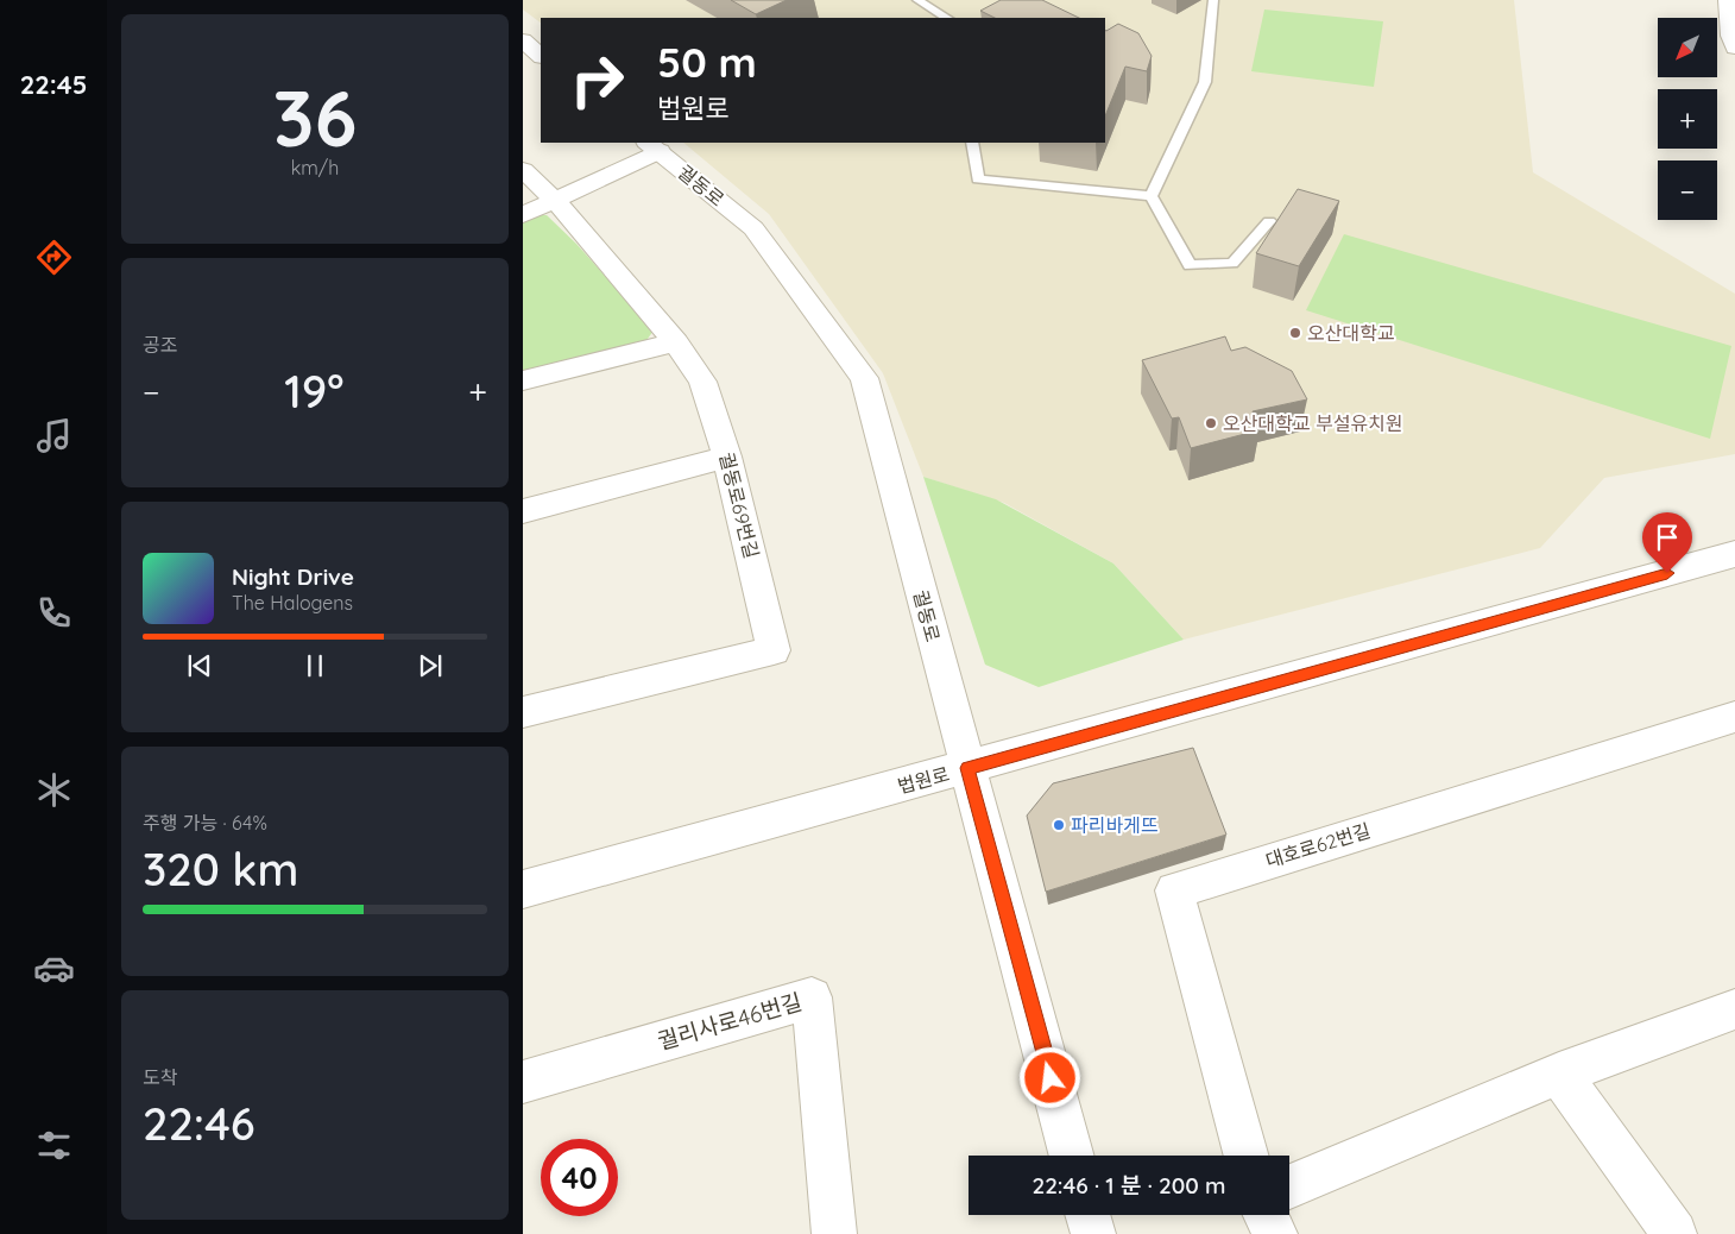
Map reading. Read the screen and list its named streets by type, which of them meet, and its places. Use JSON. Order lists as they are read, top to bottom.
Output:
{
  "streets": {
    "street": [
      "궐동로",
      "궐동로69번길",
      "법원로",
      "대호로62번길",
      "궐리사로46번길"
    ]
  },
  "crossings": [
    ["궐동로", "법원로"]
  ],
  "places": ["오산대학교", "오산대학교 부설유치원", "파리바게뜨"],
  "north": "bottom left",
  "page": {
    "tabs": "22:45",
    "tile": [
      ["36", "km/h"],
      "공조",
      ["주행 가능 · 64%", "320 km"],
      ["도착", "22:46"]
    ],
    "map_buttons": ["+", "−"],
    "turn": ["50 m", "법원로"],
    "heat": ["−", "19°", "+"],
    "song": ["Night Drive", "The Halogens"],
    "limit": "40",
    "trip": "22:46 · 1 분 · 200 m"
  }
}
